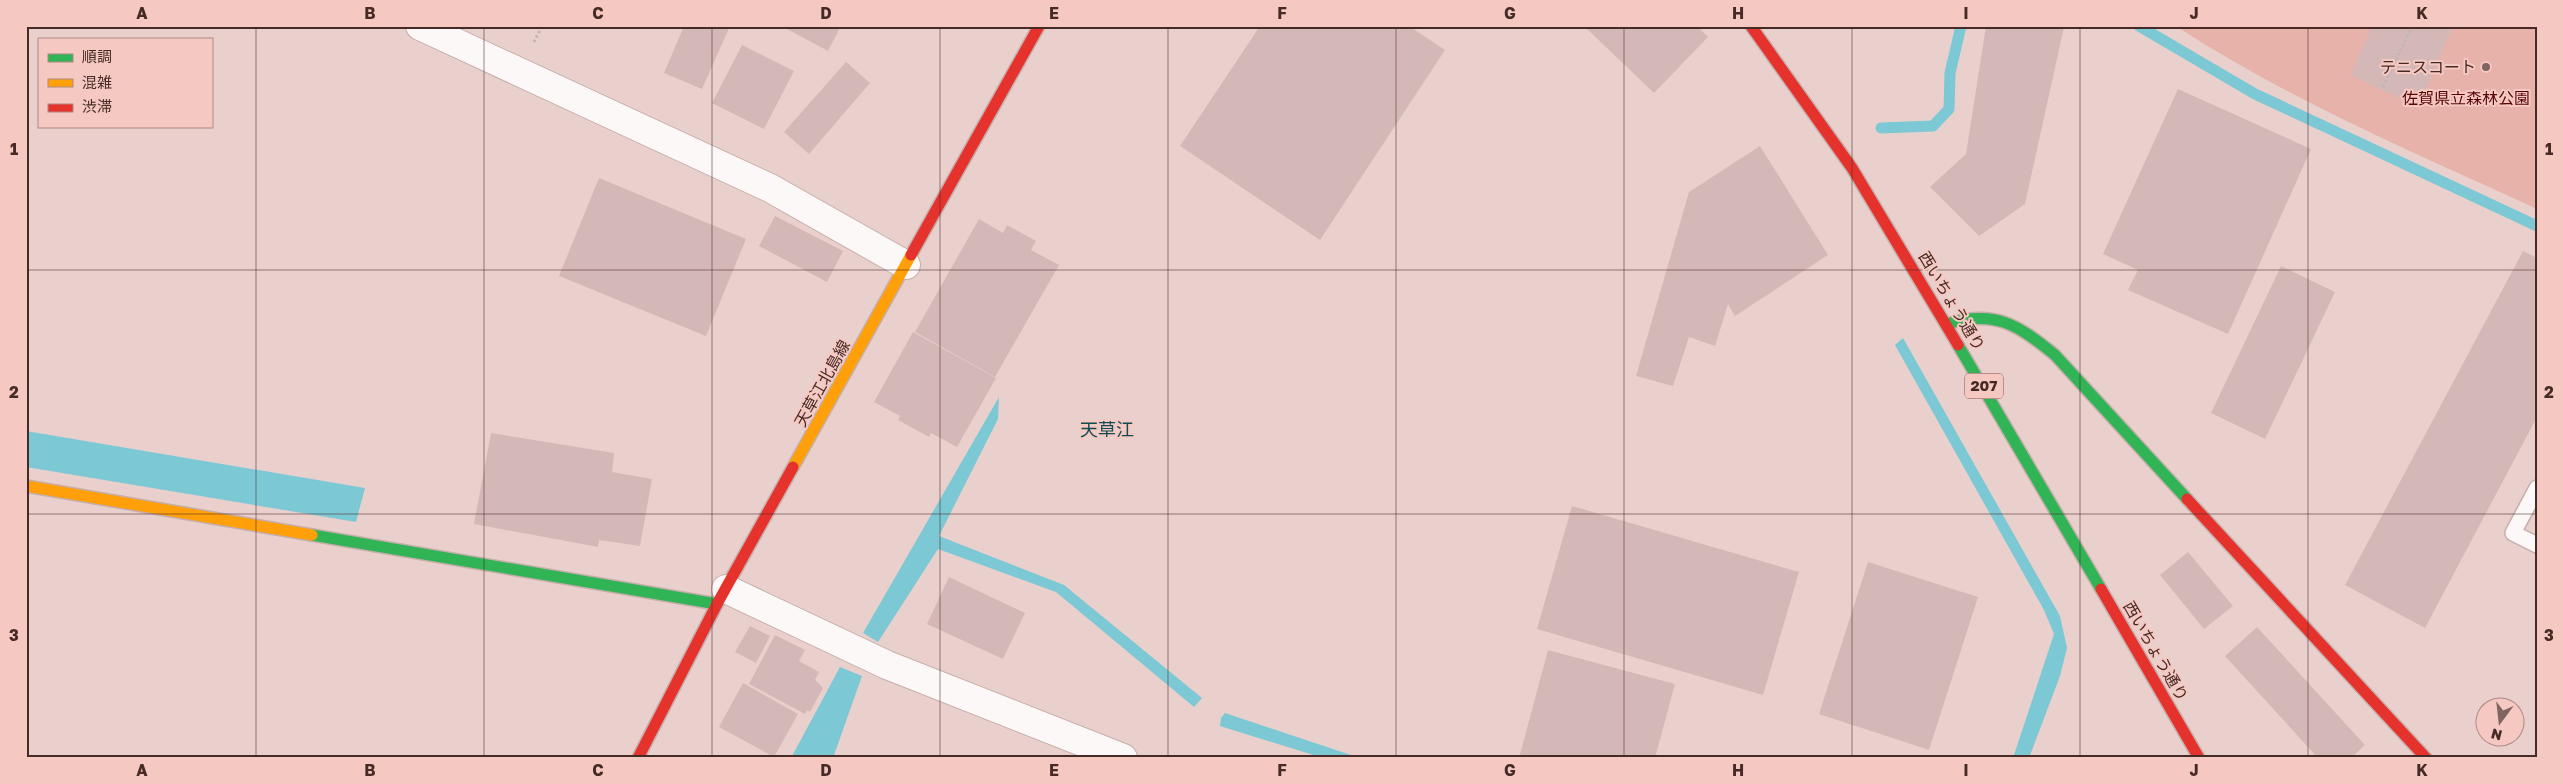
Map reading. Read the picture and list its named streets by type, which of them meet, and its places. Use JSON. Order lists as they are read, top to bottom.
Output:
{
  "streets": {
    "main road": ["西いちょう通り", "天草江北島線", "207"]
  },
  "districts": ["天草江"],
  "parks": ["佐賀県立森林公園"],
  "places": ["テニスコート"],
  "legend": ["順調", "混雑", "渋滞"],
  "north": "bottom",
  "grid": {
    "columns": [
      "A",
      "B",
      "C",
      "D",
      "E",
      "F",
      "G",
      "H",
      "I",
      "J",
      "K"
    ],
    "rows": ["1", "2", "3"]
  }
}
